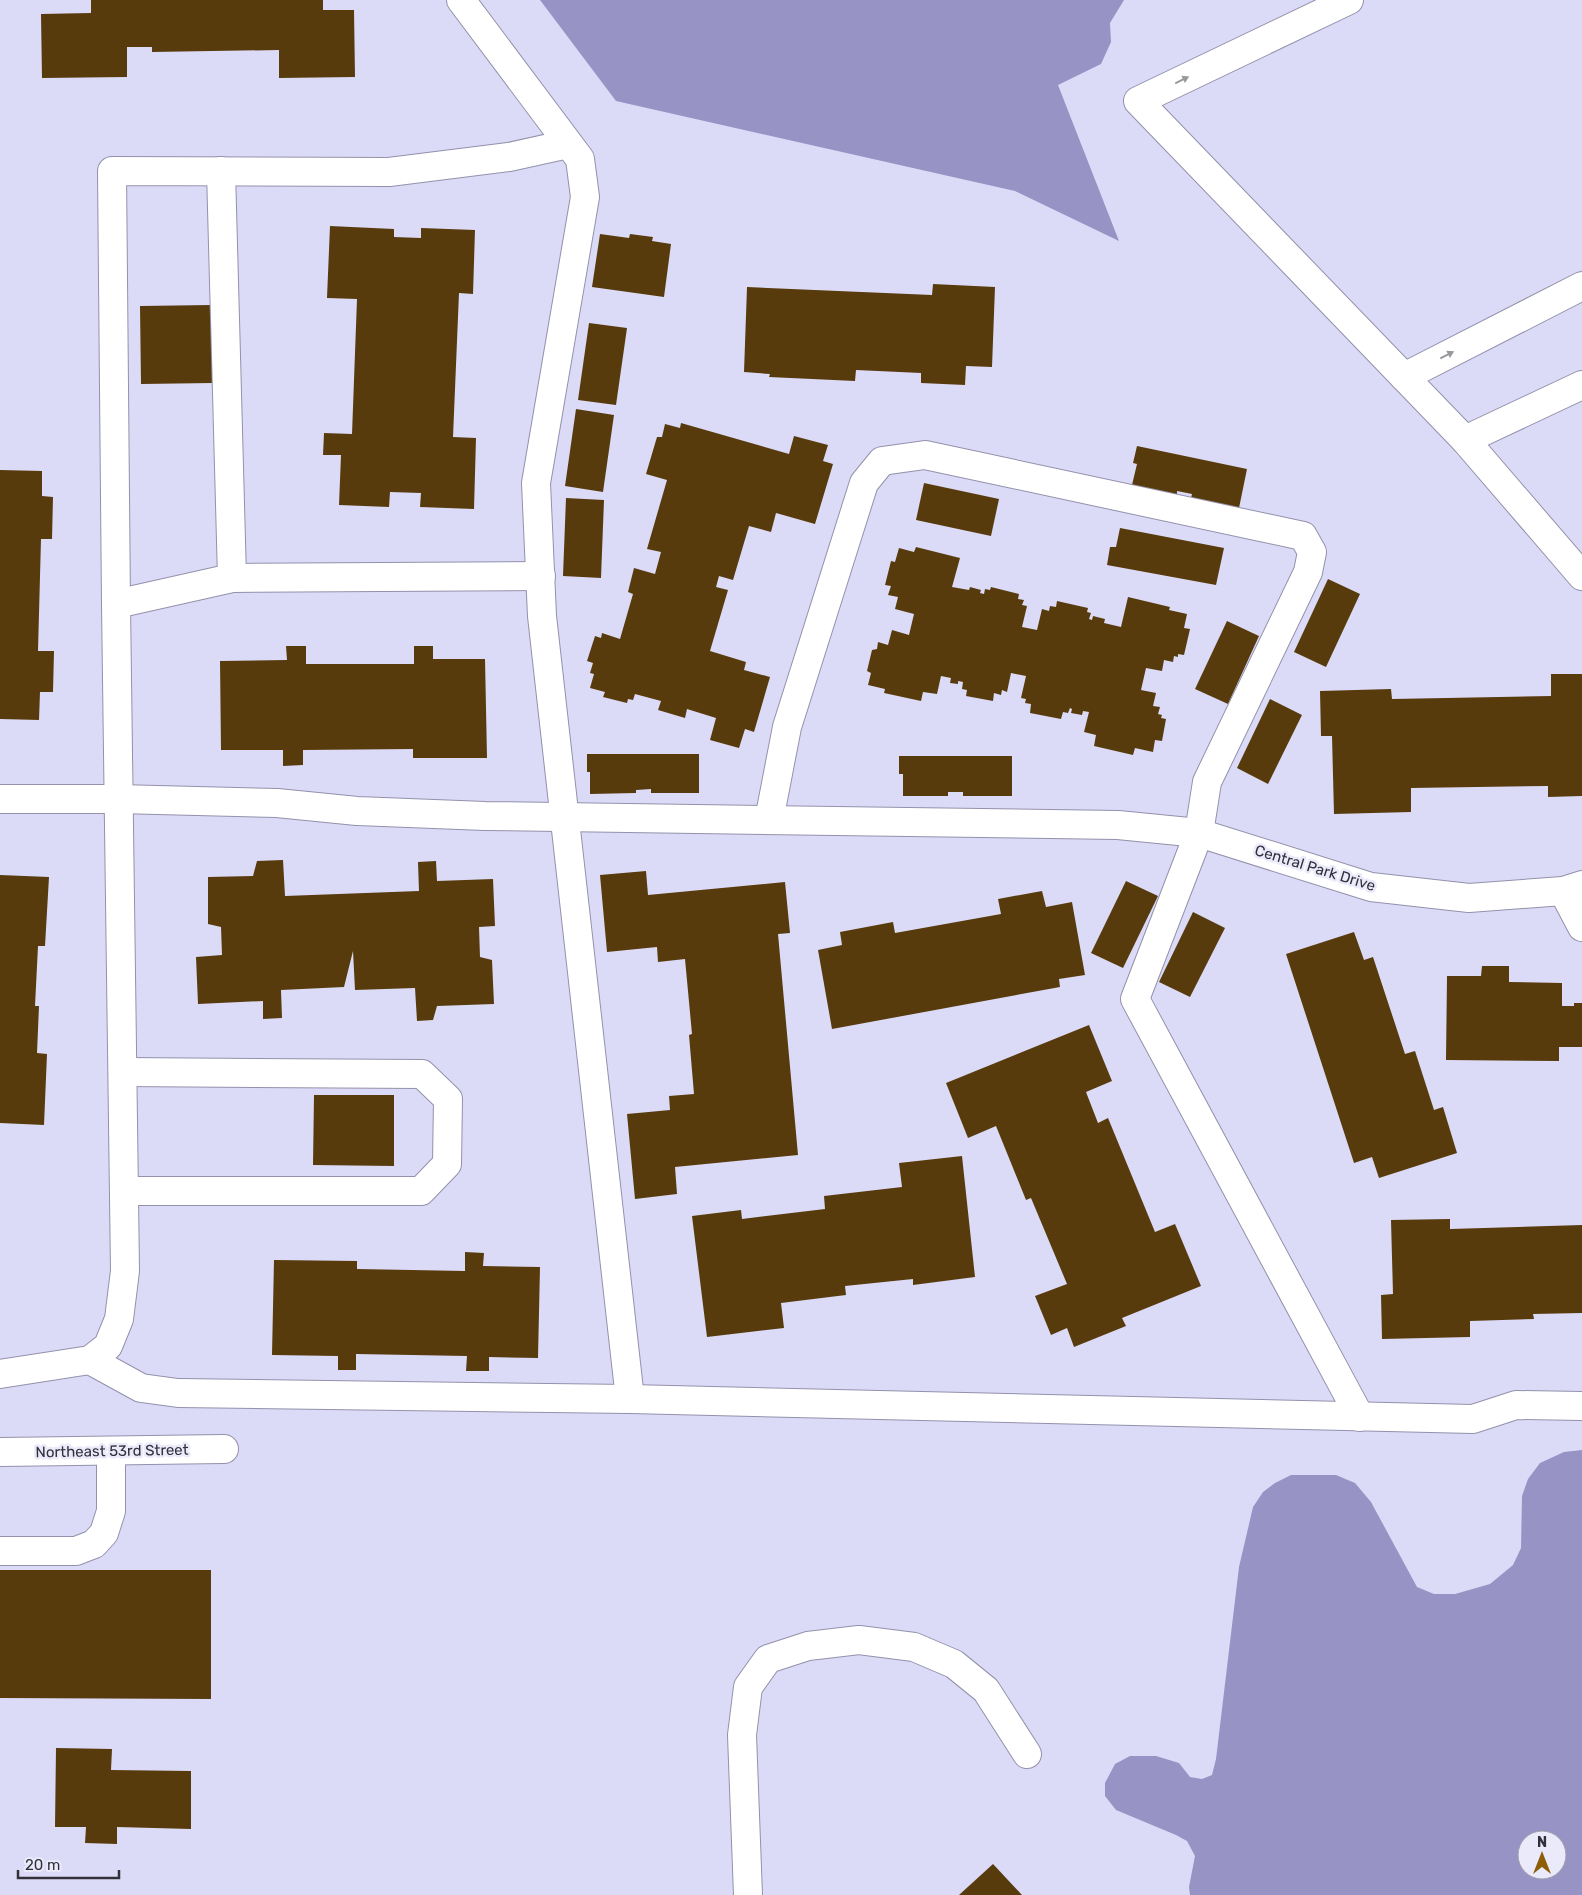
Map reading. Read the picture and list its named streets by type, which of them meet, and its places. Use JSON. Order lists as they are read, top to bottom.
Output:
{
  "streets": {
    "street": ["Central Park Drive", "Northeast 53rd Street"]
  },
  "scale_bar": "20 m",
  "north": "top"
}
